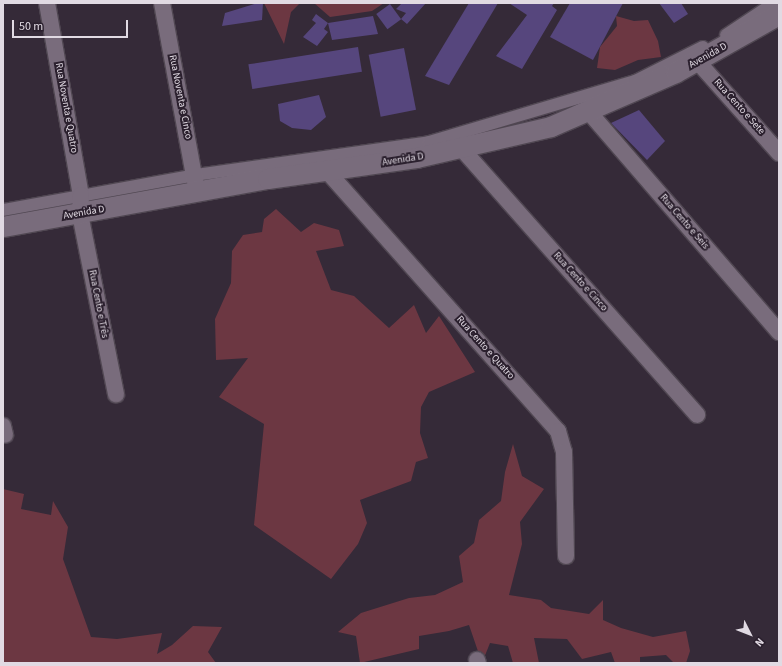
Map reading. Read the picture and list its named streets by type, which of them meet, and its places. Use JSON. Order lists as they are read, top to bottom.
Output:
{
  "streets": {
    "street": [
      "Avenida D",
      "Rua Noventa e Cinco",
      "Rua Cento e Sete",
      "Rua Noventa e Quatro",
      "Rua Cento e Seis",
      "Rua Cento e Cinco",
      "Rua Cento e Três",
      "Rua Cento e Quatro"
    ]
  },
  "crossings": [
    ["Avenida D", "Rua Noventa e Cinco"],
    ["Avenida D", "Rua Cento e Sete"],
    ["Avenida D", "Rua Noventa e Quatro"],
    ["Avenida D", "Rua Cento e Seis"],
    ["Avenida D", "Rua Cento e Cinco"],
    ["Avenida D", "Rua Cento e Três"],
    ["Avenida D", "Rua Cento e Quatro"],
    ["Rua Noventa e Quatro", "Rua Cento e Três"]
  ],
  "scale_bar": "50 m",
  "north": "bottom right"
}
